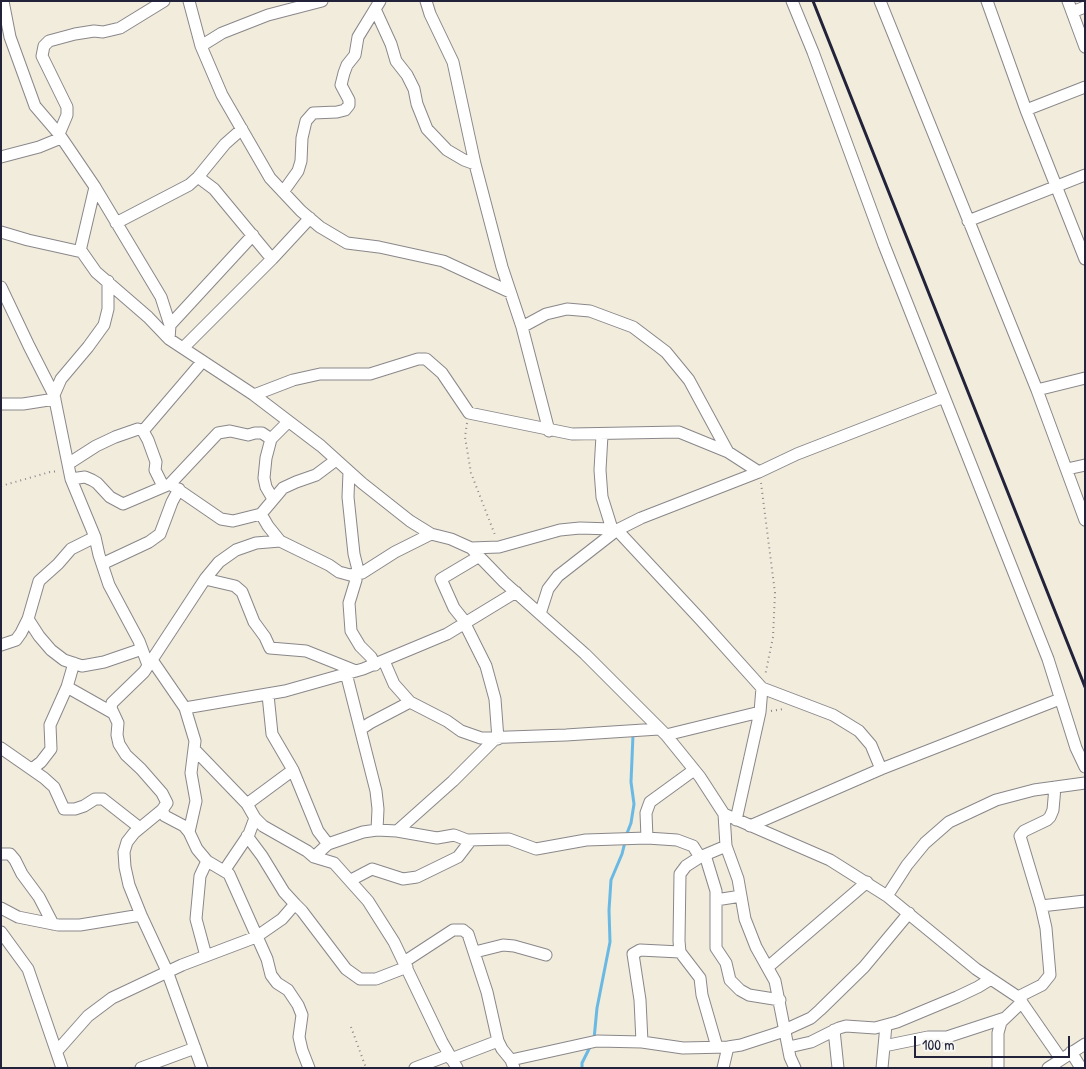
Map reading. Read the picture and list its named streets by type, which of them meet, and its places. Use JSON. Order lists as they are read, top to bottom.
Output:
{
  "scale_bar": "100 m"
}
